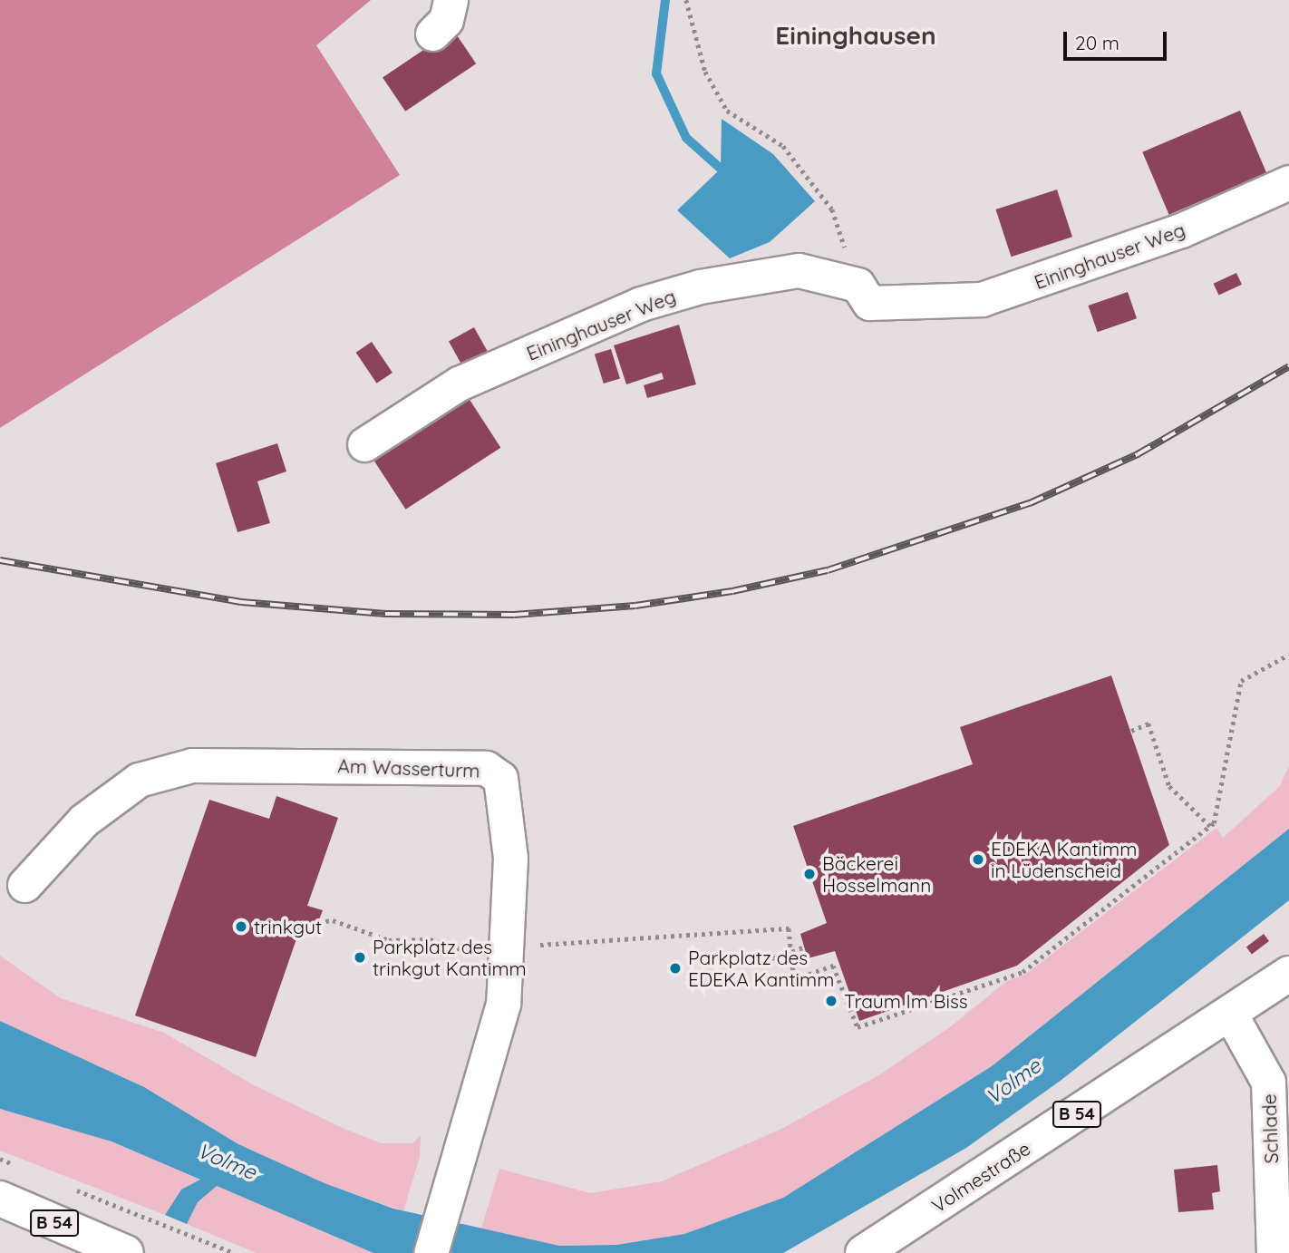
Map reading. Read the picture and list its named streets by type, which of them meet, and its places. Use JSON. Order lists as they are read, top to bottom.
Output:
{
  "streets": {
    "main road": ["B 54", "Volmestraße"],
    "street": ["Eininghauser Weg", "Am Wasserturm", "Schlade"]
  },
  "crossings": [
    ["Schlade", "Volmestraße"]
  ],
  "districts": ["Eininghausen"],
  "water": ["Volme"],
  "places": [
    "EDEKA Kantimm in Lüdenscheid",
    "Bäckerei Hosselmann",
    "trinkgut",
    "Parkplatz des trinkgut Kantimm",
    "Parkplatz des EDEKA Kantimm",
    "Traum Im Biss"
  ],
  "scale_bar": "20 m"
}
